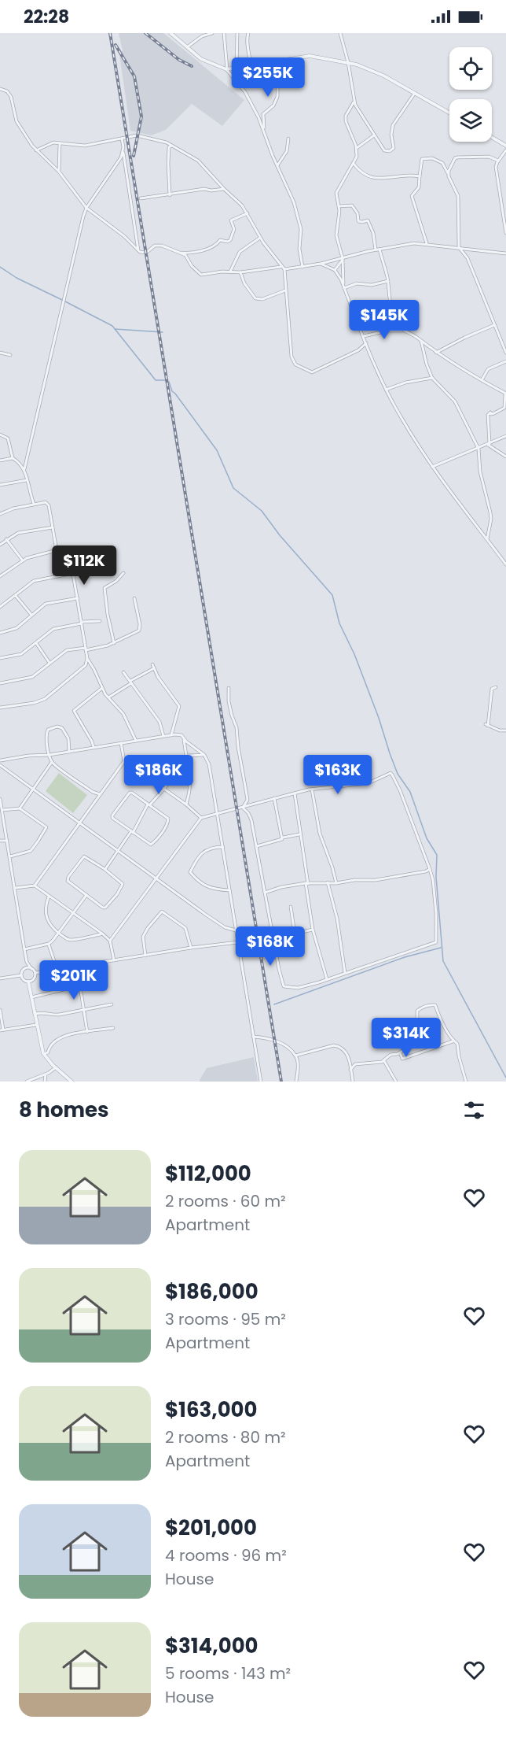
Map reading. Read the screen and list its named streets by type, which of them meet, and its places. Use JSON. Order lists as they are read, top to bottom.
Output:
{
  "page": {
    "status": "22:28",
    "price": [
      "$255K",
      "$145K",
      "$112K",
      "$186K",
      "$163K",
      "$168K",
      "$201K",
      "$314K"
    ],
    "heading": "8 homes",
    "list": [
      {
        "name": "$112,000",
        "note": "2 rooms · 60 m² · Apartment"
      },
      {
        "name": "$186,000",
        "note": "3 rooms · 95 m² · Apartment"
      },
      {
        "name": "$163,000",
        "note": "2 rooms · 80 m² · Apartment"
      },
      {
        "name": "$201,000",
        "note": "4 rooms · 96 m² · House"
      },
      {
        "name": "$314,000",
        "note": "5 rooms · 143 m² · House"
      }
    ]
  }
}
